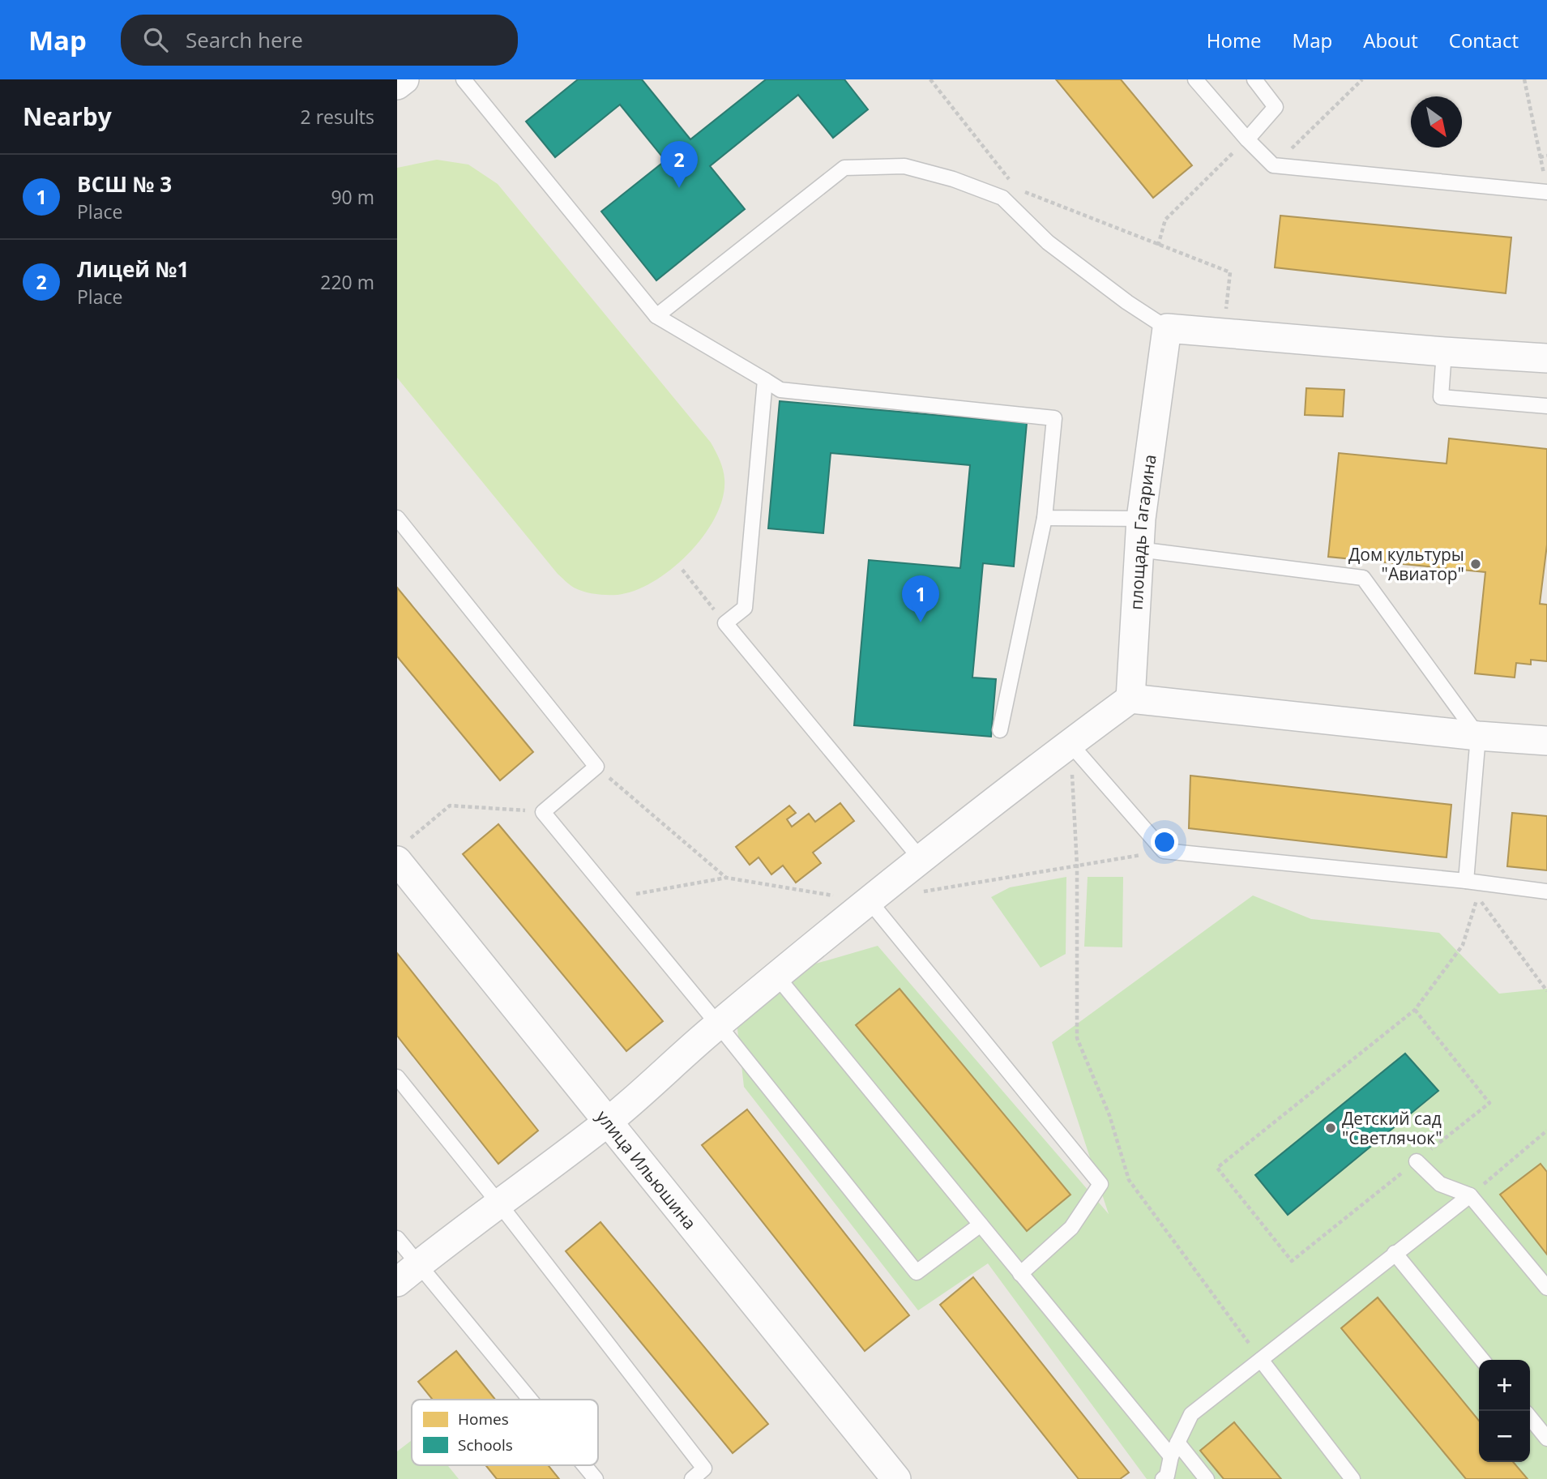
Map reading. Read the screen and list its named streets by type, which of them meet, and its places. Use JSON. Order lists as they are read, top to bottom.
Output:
{
  "streets": {
    "street": ["площадь Гагарина", "улица Ильюшина"]
  },
  "places": ["Дом культуры \"Авиатор\"", "Детский сад \"Светлячок\""],
  "legend": ["Homes", "Schools"],
  "north": "bottom right",
  "page": {
    "header": "Map",
    "search": "Search here",
    "nav": [
      "Home",
      "Map",
      "About",
      "Contact"
    ],
    "heading": ["Nearby", "2 results"],
    "pins": ["2", "1"],
    "list": [
      {
        "mark": "1",
        "name": "ВСШ № 3",
        "note": "Place",
        "value": "90 m"
      },
      {
        "mark": "2",
        "name": "Лицей №1",
        "note": "Place",
        "value": "220 m"
      }
    ],
    "map_buttons": ["+", "−"]
  }
}
